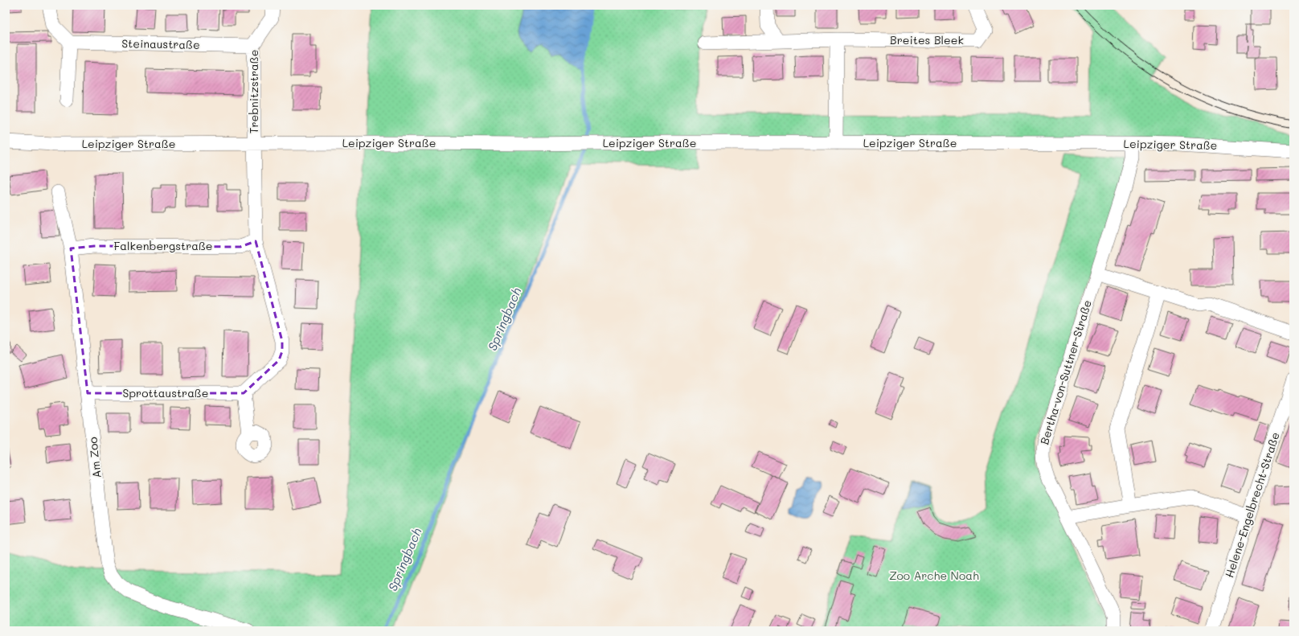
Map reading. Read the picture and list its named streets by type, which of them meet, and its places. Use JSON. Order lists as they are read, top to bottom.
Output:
{
  "streets": {
    "street": [
      "Breites Bleek",
      "Steinaustraße",
      "Trebnitzstraße",
      "Leipziger Straße",
      "Falkenbergstraße",
      "Bertha-von-Suttner-Straße",
      "Sprottaustraße",
      "Am Zoo",
      "Helene-Engelbrecht-Straße"
    ]
  },
  "crossings": [
    ["Steinaustraße", "Trebnitzstraße"],
    ["Trebnitzstraße", "Leipziger Straße"],
    ["Trebnitzstraße", "Falkenbergstraße"],
    ["Trebnitzstraße", "Sprottaustraße"],
    ["Leipziger Straße", "Bertha-von-Suttner-Straße"],
    ["Falkenbergstraße", "Am Zoo"],
    ["Sprottaustraße", "Am Zoo"]
  ],
  "water": ["Springbach"],
  "parks": ["Zoo Arche Noah"]
}
